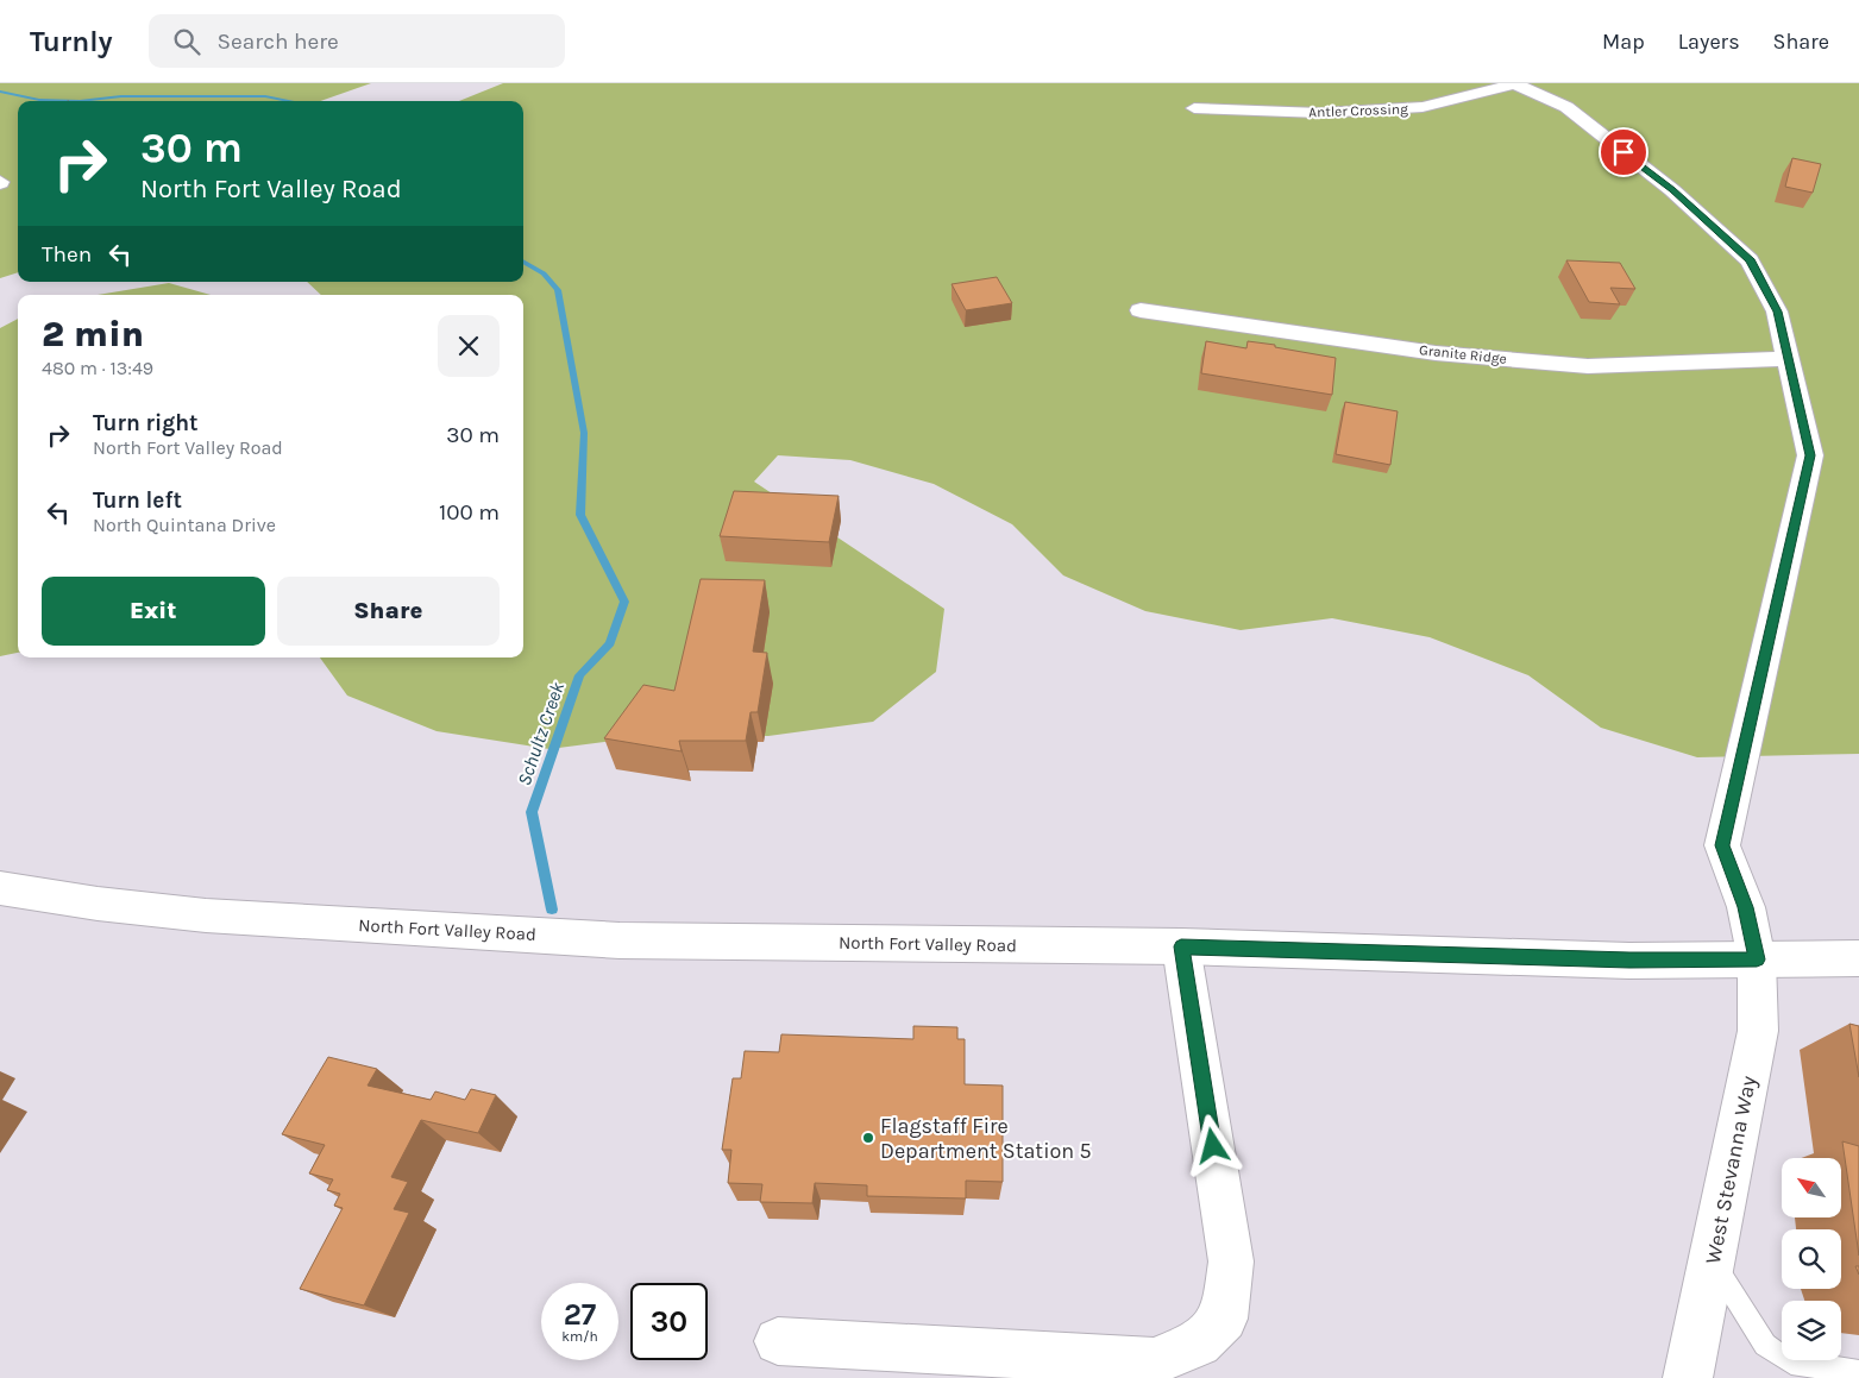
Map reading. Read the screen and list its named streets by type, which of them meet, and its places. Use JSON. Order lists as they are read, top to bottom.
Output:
{
  "streets": {
    "street": [
      "Antler Crossing",
      "Granite Ridge",
      "North Fort Valley Road",
      "West Stevanna Way"
    ]
  },
  "crossings": [
    ["Antler Crossing", "West Stevanna Way"],
    ["Granite Ridge", "West Stevanna Way"],
    ["North Fort Valley Road", "West Stevanna Way"]
  ],
  "water": ["Schultz Creek"],
  "places": ["Flagstaff Fire Department Station 5"],
  "north": "top left",
  "page": {
    "header": "Turnly",
    "search": "Search here",
    "nav": ["Map", "Layers", "Share"],
    "turn": ["30 m", "North Fort Valley Road"],
    "then": "Then",
    "heading": ["2 min", "480 m · 13:49"],
    "list": [
      {
        "name": "Turn right",
        "note": "North Fort Valley Road",
        "value": "30 m"
      },
      {
        "name": "Turn left",
        "note": "North Quintana Drive",
        "value": "100 m"
      }
    ],
    "buttons": ["Exit", "Share"],
    "speed": "27 km/h",
    "limit": "30"
  }
}
